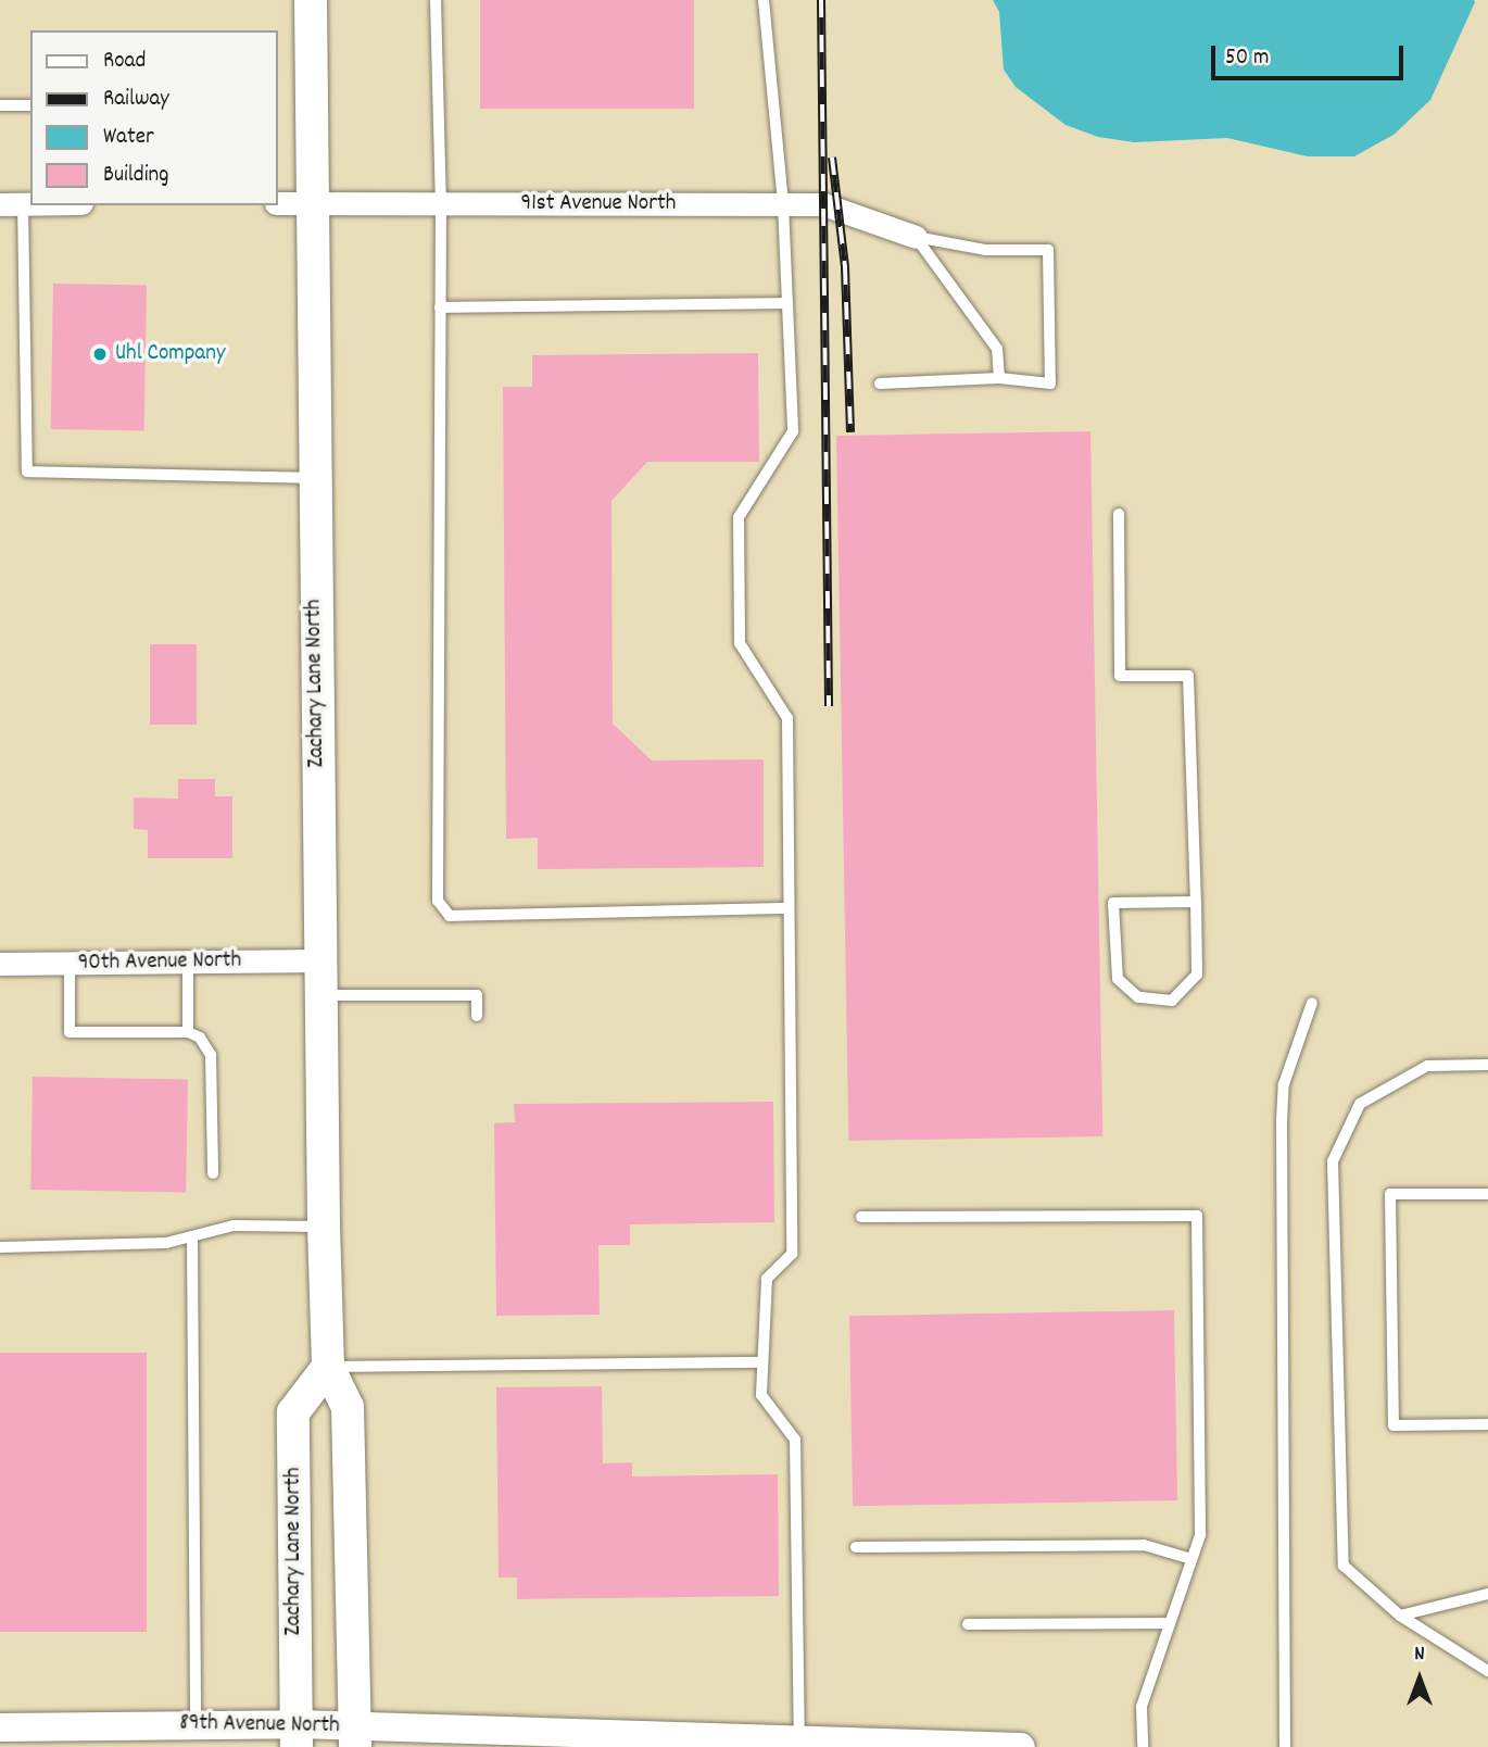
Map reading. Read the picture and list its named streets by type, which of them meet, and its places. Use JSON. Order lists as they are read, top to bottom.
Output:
{
  "streets": {
    "main road": ["Zachary Lane North"],
    "street": ["91st Avenue North", "90th Avenue North", "89th Avenue North"]
  },
  "crossings": [
    ["91st Avenue North", "Zachary Lane North"],
    ["Zachary Lane North", "90th Avenue North"],
    ["Zachary Lane North", "89th Avenue North"]
  ],
  "places": ["Uhl Company"],
  "legend": [
    "Road",
    "Railway",
    "Water",
    "Building"
  ],
  "scale_bar": "50 m",
  "north": "top"
}
